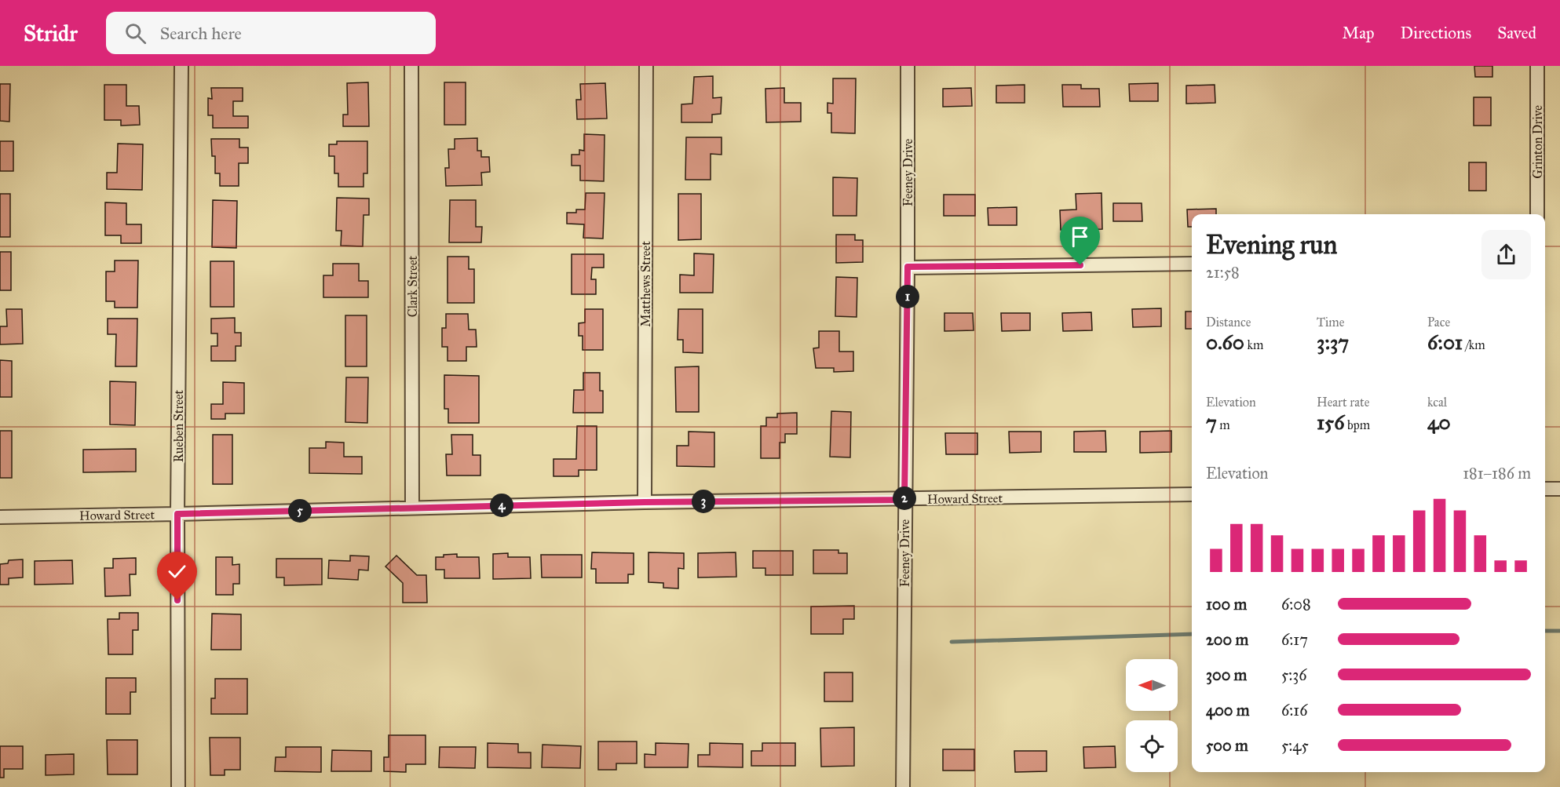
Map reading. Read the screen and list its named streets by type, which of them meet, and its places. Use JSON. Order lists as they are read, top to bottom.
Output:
{
  "streets": {
    "street": [
      "Grinton Drive",
      "Feeney Drive",
      "Matthews Street",
      "Clark Street",
      "Rueben Street",
      "Howard Street"
    ]
  },
  "crossings": [
    ["Feeney Drive", "Howard Street"],
    ["Matthews Street", "Howard Street"],
    ["Clark Street", "Howard Street"],
    ["Rueben Street", "Howard Street"]
  ],
  "north": "left",
  "page": {
    "header": "Stridr",
    "search": "Search here",
    "nav": ["Map", "Directions", "Saved"],
    "heading": ["Evening run", "21:58"],
    "pins": [
      "1",
      "2",
      "3",
      "4",
      "5"
    ],
    "stats": [
      ["Distance", "0.60 km"],
      ["Time", "3:37"],
      ["Pace", "6:01 /km"],
      ["Elevation", "7 m"],
      ["Heart rate", "156 bpm"],
      ["kcal", "40"]
    ],
    "chart": ["Elevation", "181–186 m"],
    "list": [
      {
        "name": "100 m",
        "note": "6:08"
      },
      {
        "name": "200 m",
        "note": "6:17"
      },
      {
        "name": "300 m",
        "note": "5:36"
      },
      {
        "name": "400 m",
        "note": "6:16"
      },
      {
        "name": "500 m",
        "note": "5:45"
      }
    ]
  }
}
